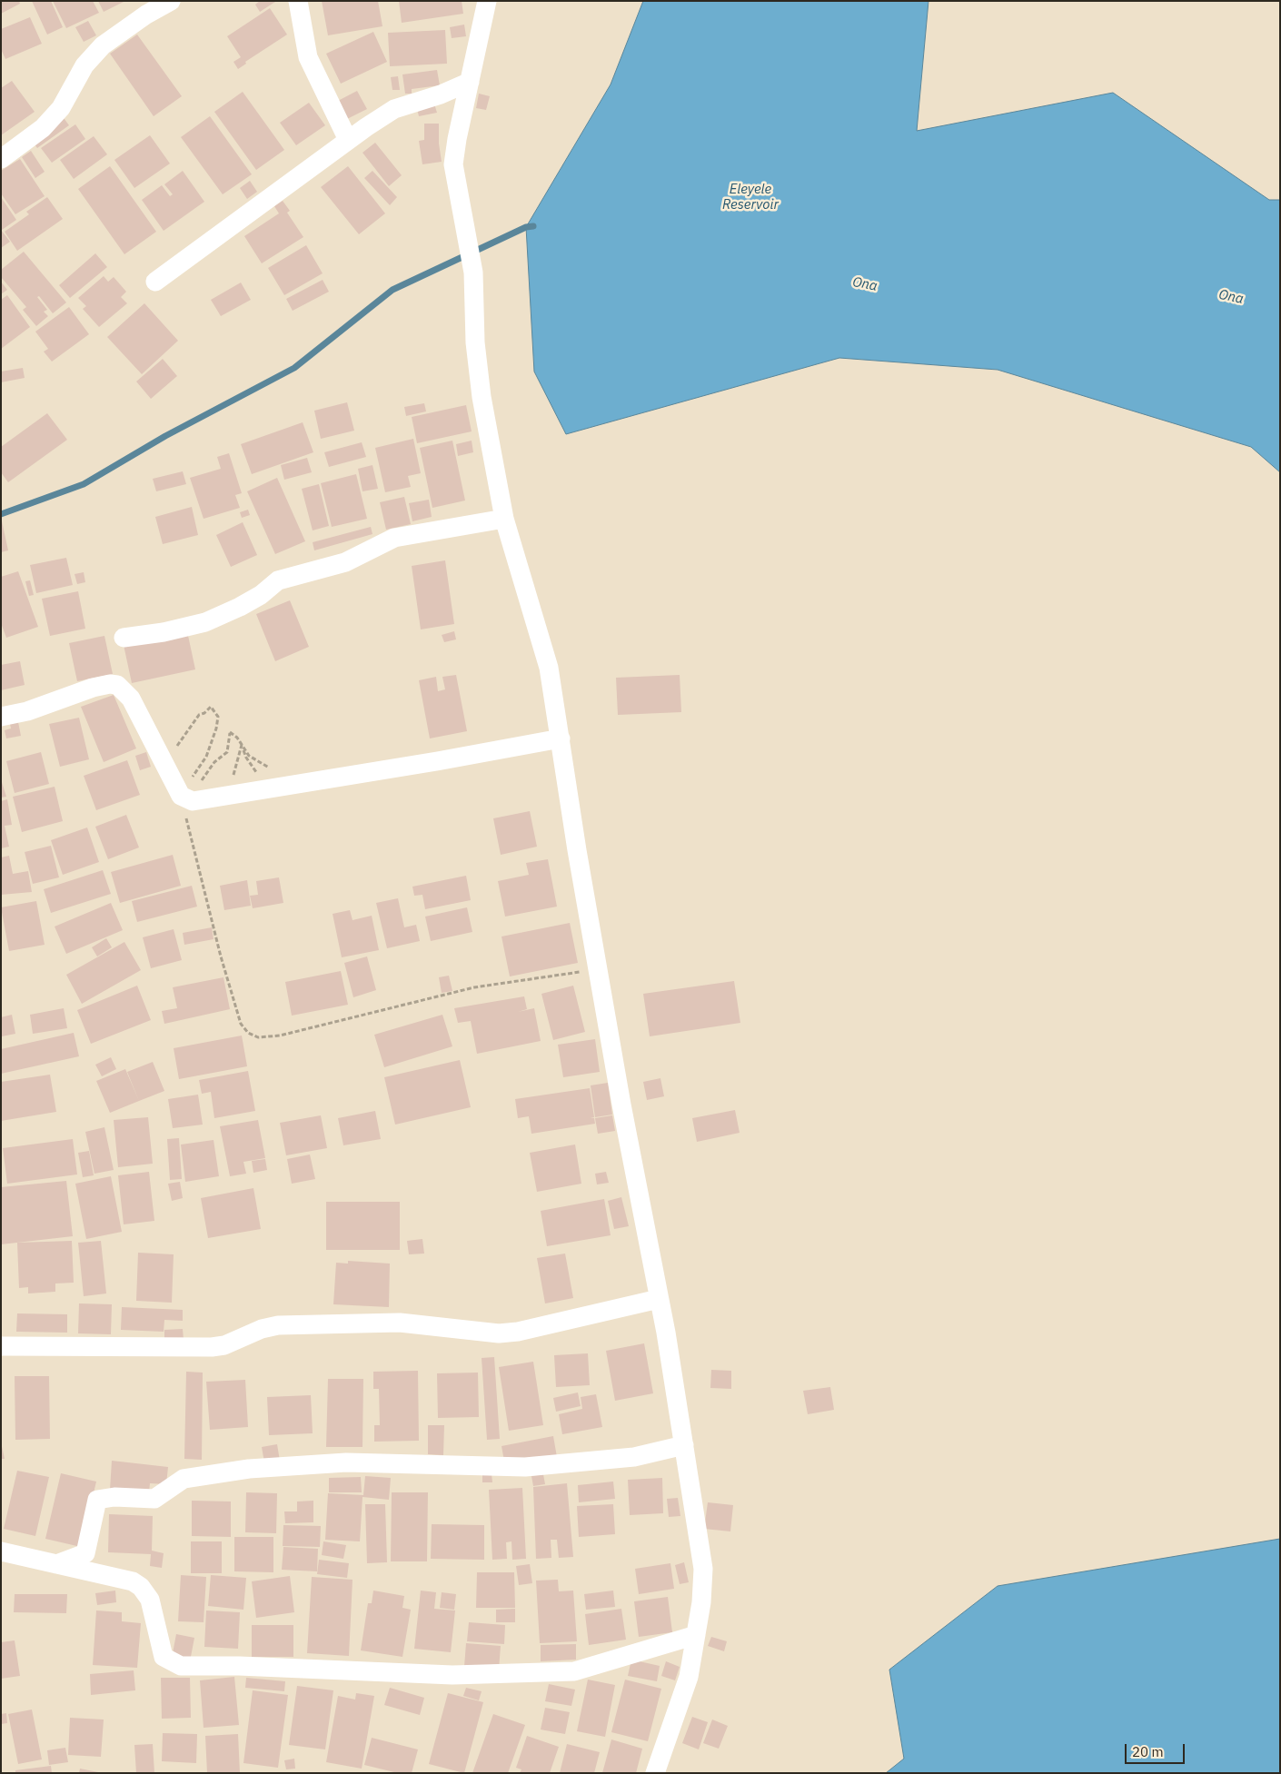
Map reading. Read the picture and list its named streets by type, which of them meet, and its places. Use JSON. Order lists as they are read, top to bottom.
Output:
{
  "water": ["Eleyele Reservoir", "Ona"],
  "scale_bar": "20 m"
}
